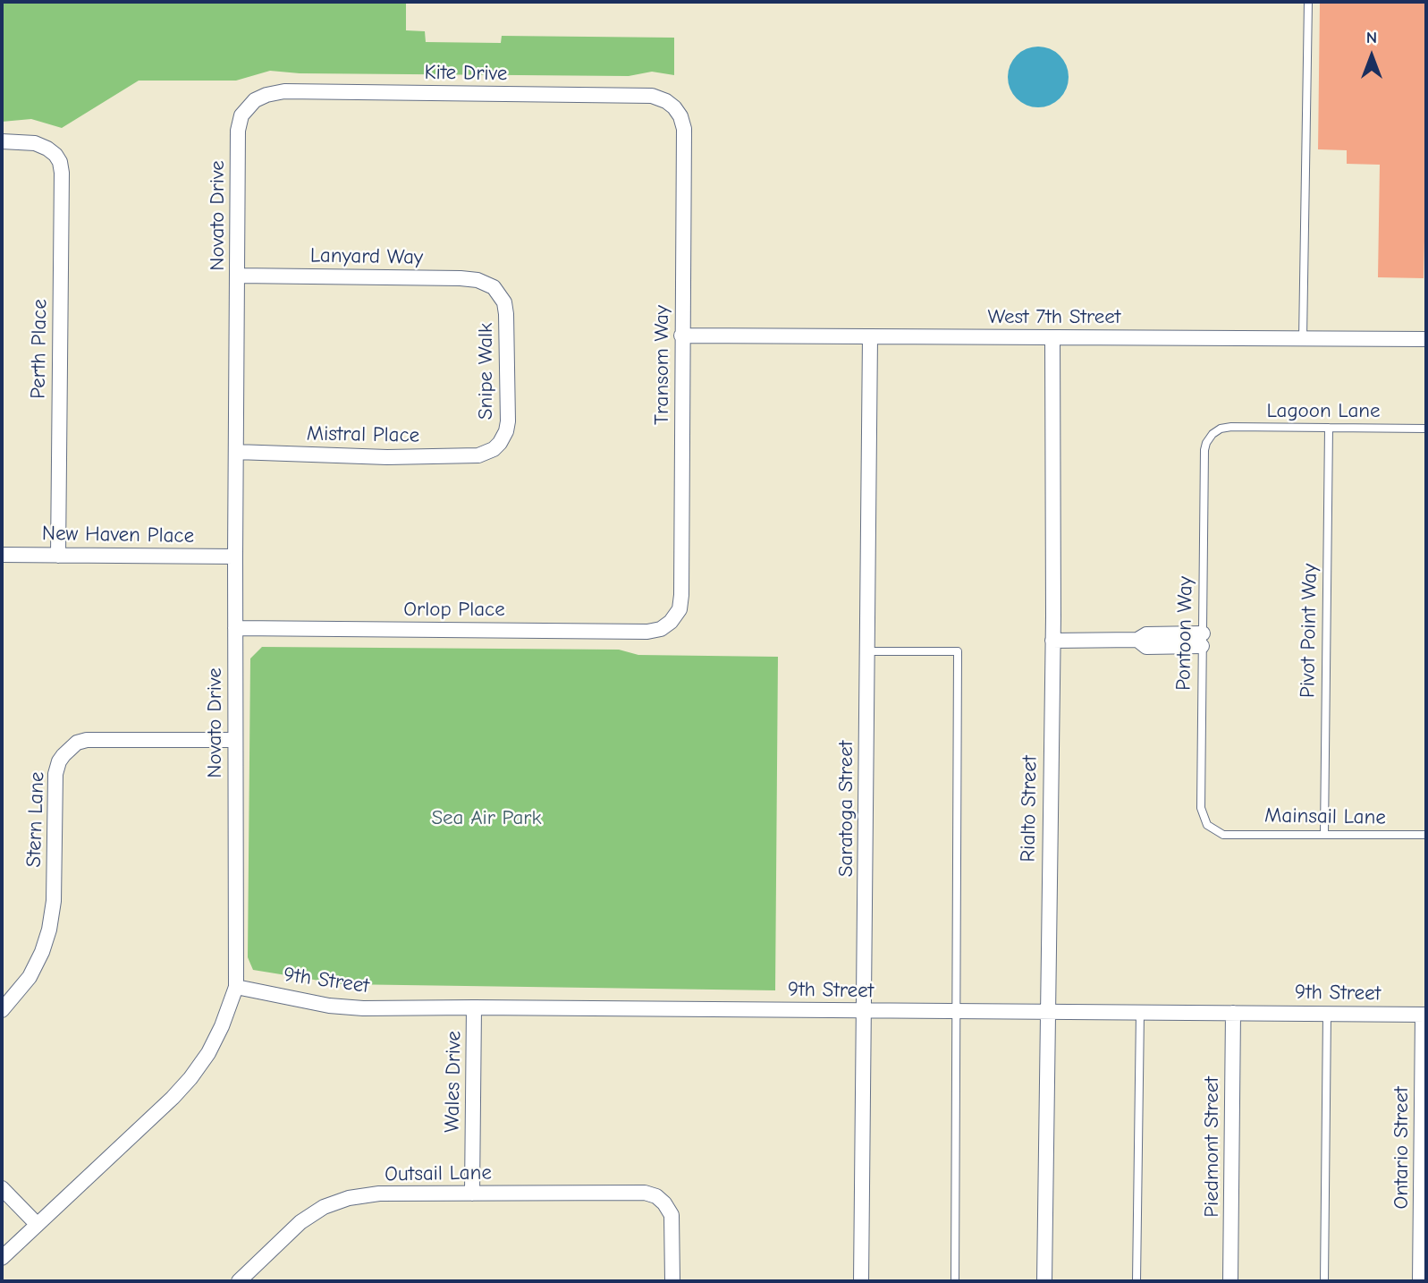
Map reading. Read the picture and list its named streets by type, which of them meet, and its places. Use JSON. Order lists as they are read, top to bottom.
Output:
{
  "streets": {
    "street": [
      "Kite Drive",
      "Novato Drive",
      "Lanyard Way",
      "West 7th Street",
      "Perth Place",
      "Transom Way",
      "Snipe Walk",
      "Mistral Place",
      "New Haven Place",
      "Orlop Place",
      "Saratoga Street",
      "Rialto Street",
      "Stern Lane",
      "9th Street",
      "Wales Drive",
      "Piedmont Street",
      "Ontario Street",
      "Outsail Lane"
    ],
    "lane": [
      "Lagoon Lane",
      "Pivot Point Way",
      "Pontoon Way",
      "Mainsail Lane"
    ]
  },
  "crossings": [
    ["Kite Drive", "Novato Drive"],
    ["Kite Drive", "Transom Way"],
    ["Novato Drive", "Lanyard Way"],
    ["Novato Drive", "Mistral Place"],
    ["Novato Drive", "New Haven Place"],
    ["Novato Drive", "Orlop Place"],
    ["Novato Drive", "Stern Lane"],
    ["Novato Drive", "9th Street"],
    ["Lanyard Way", "Snipe Walk"],
    ["West 7th Street", "Transom Way"],
    ["West 7th Street", "Saratoga Street"],
    ["West 7th Street", "Rialto Street"],
    ["Perth Place", "New Haven Place"],
    ["Transom Way", "Orlop Place"],
    ["Snipe Walk", "Mistral Place"],
    ["Lagoon Lane", "Pivot Point Way"],
    ["Lagoon Lane", "Pontoon Way"],
    ["Pivot Point Way", "Mainsail Lane"],
    ["Pontoon Way", "Mainsail Lane"],
    ["Saratoga Street", "9th Street"],
    ["Rialto Street", "9th Street"],
    ["9th Street", "Wales Drive"],
    ["9th Street", "Piedmont Street"],
    ["9th Street", "Ontario Street"],
    ["Wales Drive", "Outsail Lane"]
  ],
  "parks": ["Sea Air Park"],
  "north": "top"
}
